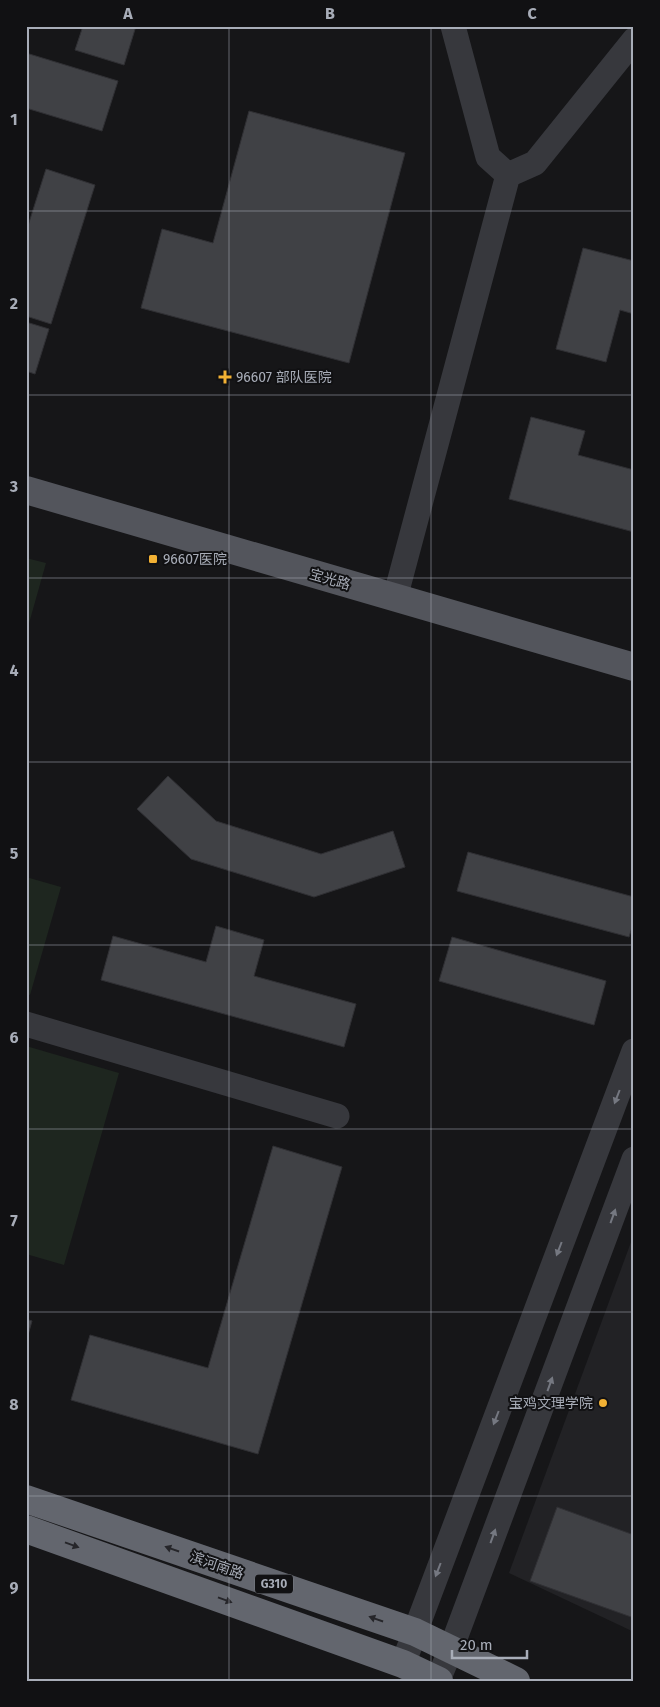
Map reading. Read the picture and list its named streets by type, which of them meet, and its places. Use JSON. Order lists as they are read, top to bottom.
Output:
{
  "streets": {
    "highway": ["滨河南路", "G310"],
    "main road": ["宝光路"]
  },
  "places": {
    "health": ["96607 部队医院"],
    "transit": ["96607医院"],
    "other": ["宝鸡文理学院"]
  },
  "scale_bar": "20 m",
  "grid": {
    "columns": ["A", "B", "C"],
    "rows": [
      "1",
      "2",
      "3",
      "4",
      "5",
      "6",
      "7",
      "8",
      "9"
    ]
  }
}
